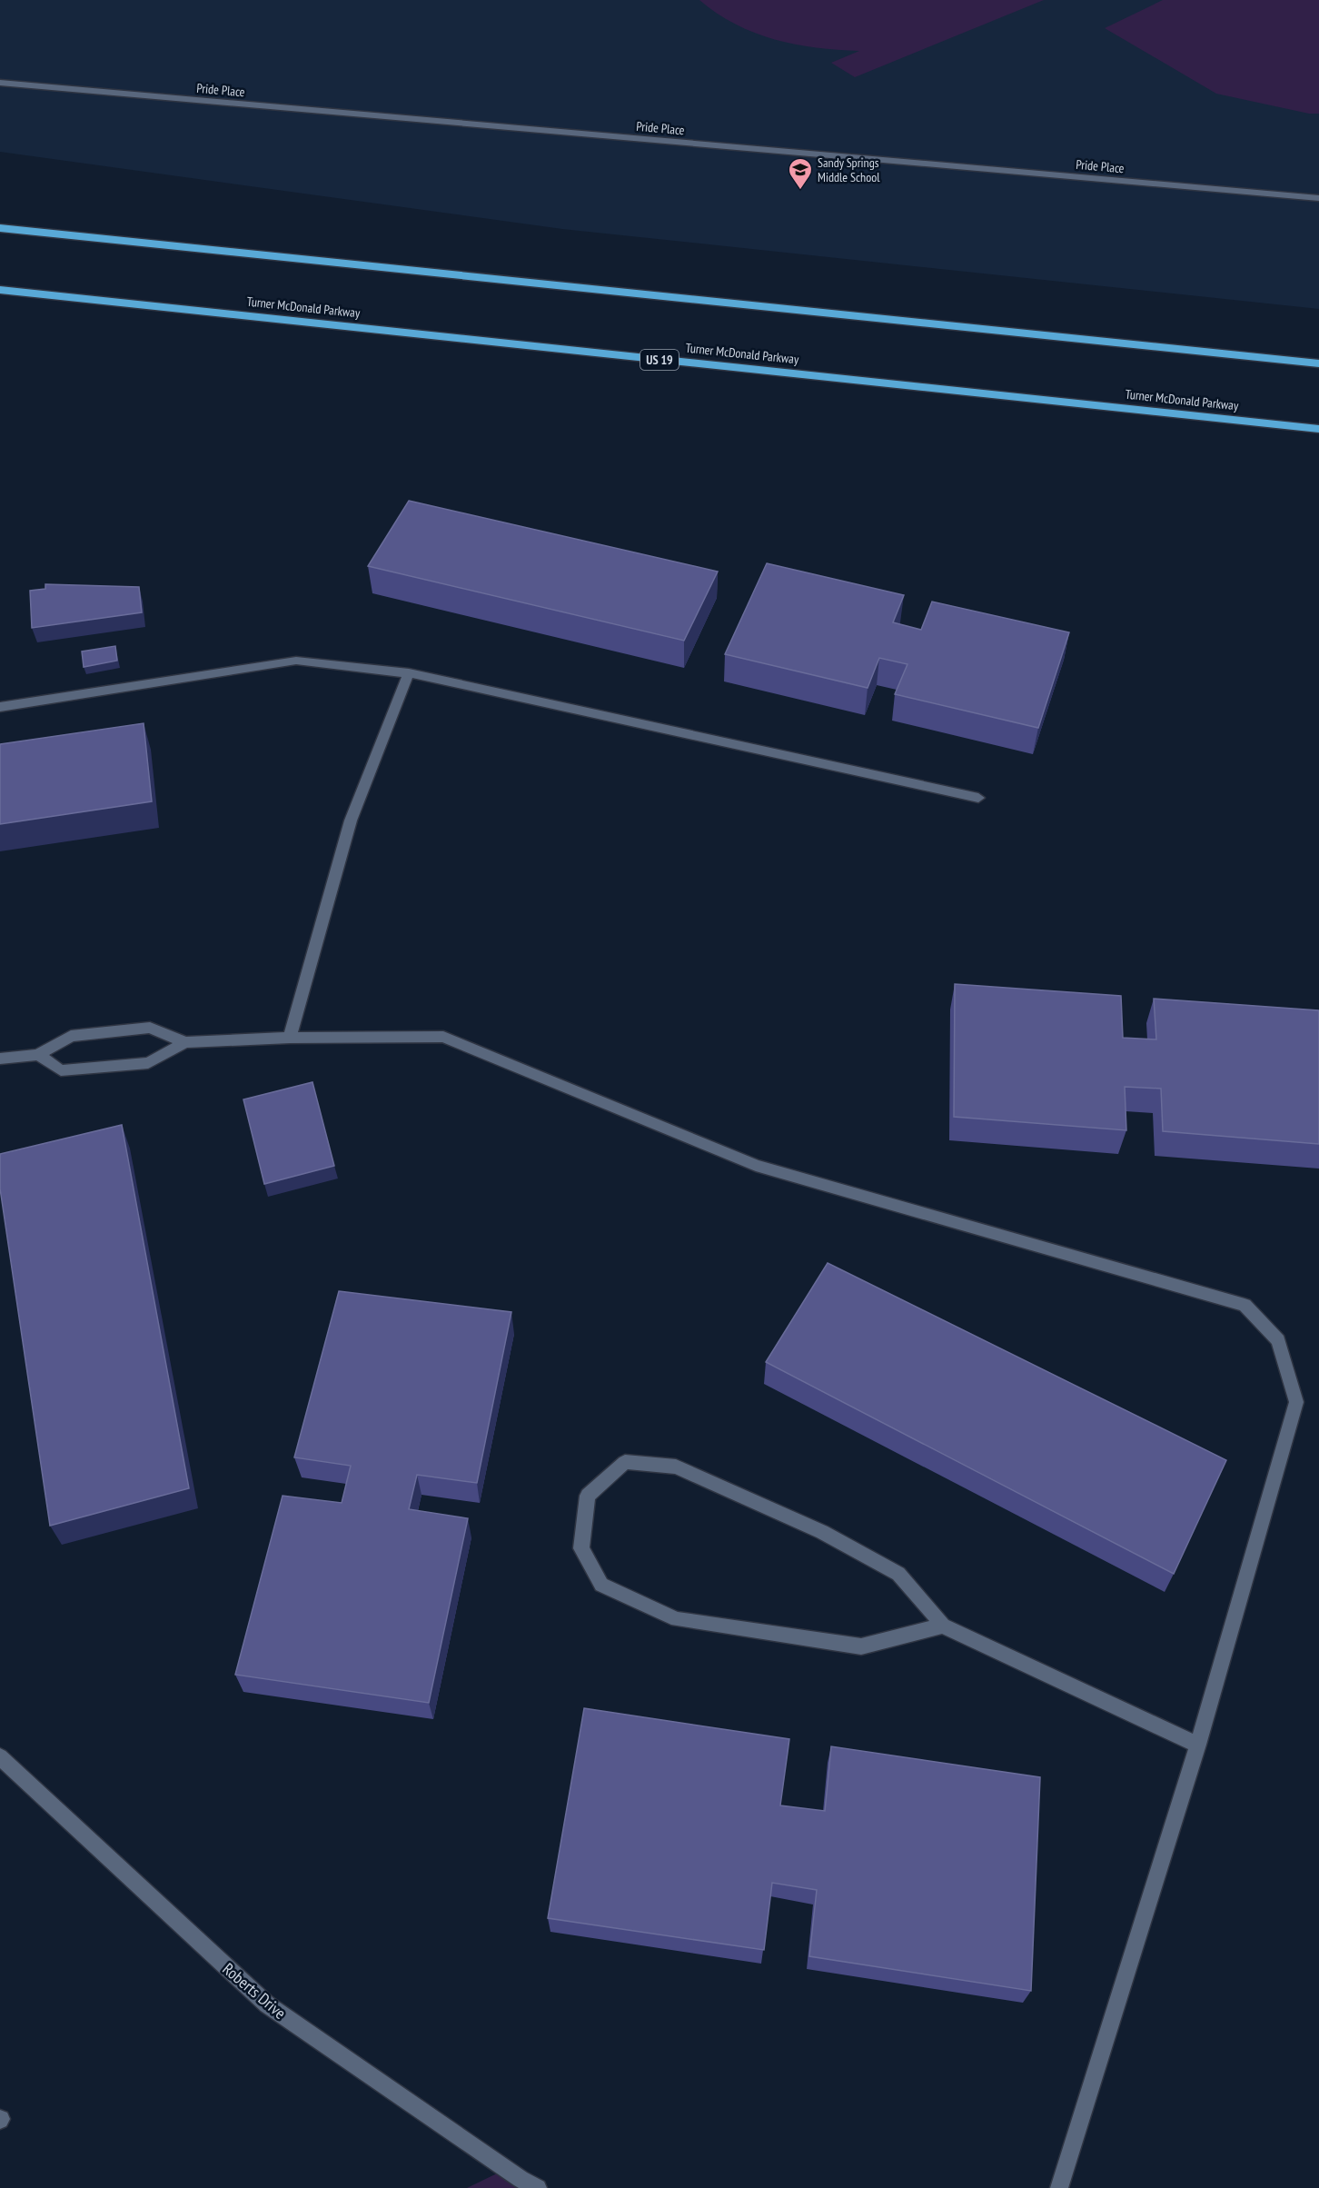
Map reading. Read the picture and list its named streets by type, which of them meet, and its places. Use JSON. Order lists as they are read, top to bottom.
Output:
{
  "streets": {
    "highway": ["Turner McDonald Parkway", "US 19"],
    "street": ["Pride Place", "Roberts Drive"]
  },
  "places": {
    "school or university": ["Sandy Springs Middle School"]
  }
}
